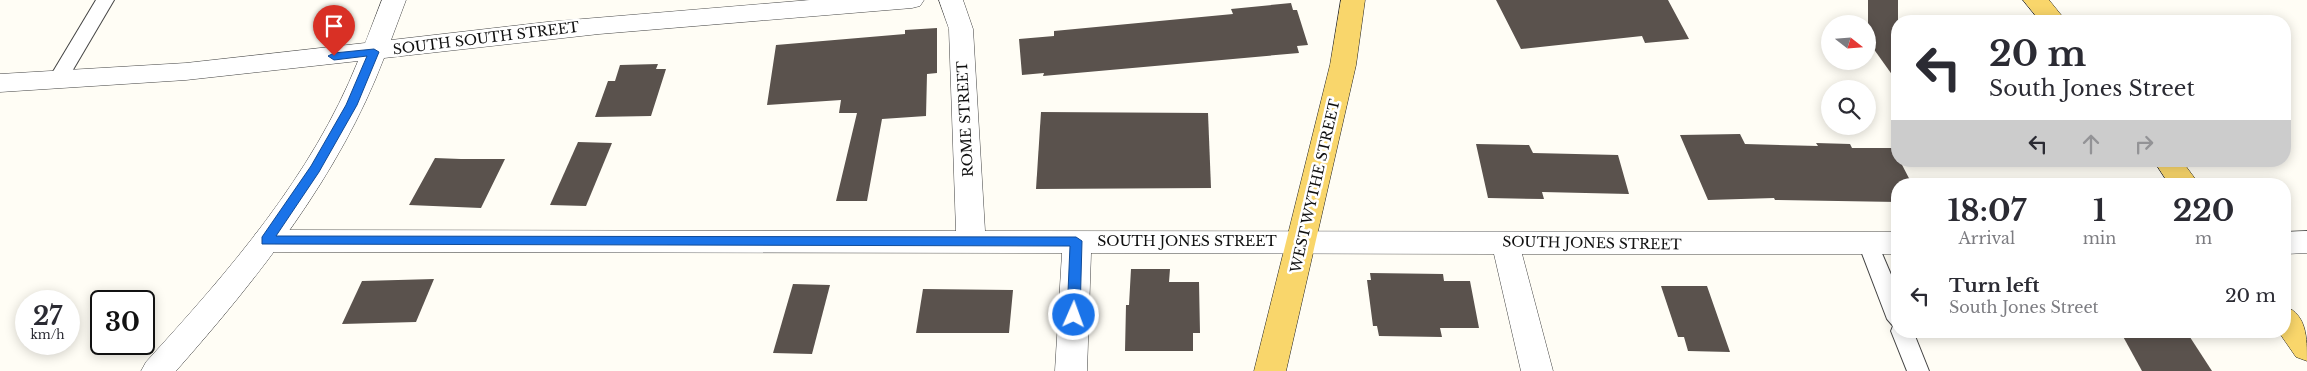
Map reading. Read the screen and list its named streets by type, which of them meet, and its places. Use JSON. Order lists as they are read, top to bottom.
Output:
{
  "streets": {
    "main road": ["WEST WYTHE STREET"],
    "street": ["SOUTH SOUTH STREET", "ROME STREET", "SOUTH JONES STREET"]
  },
  "crossings": [
    ["ROME STREET", "SOUTH JONES STREET"],
    ["WEST WYTHE STREET", "SOUTH JONES STREET"]
  ],
  "north": "right",
  "page": {
    "turn": ["20 m", "South Jones Street"],
    "eta": [
      "18:07",
      "Arrival",
      "1",
      "min",
      "220",
      "m"
    ],
    "list": [
      {
        "name": "Turn left",
        "note": "South Jones Street",
        "value": "20 m"
      }
    ],
    "speed": "27 km/h",
    "limit": "30"
  }
}
